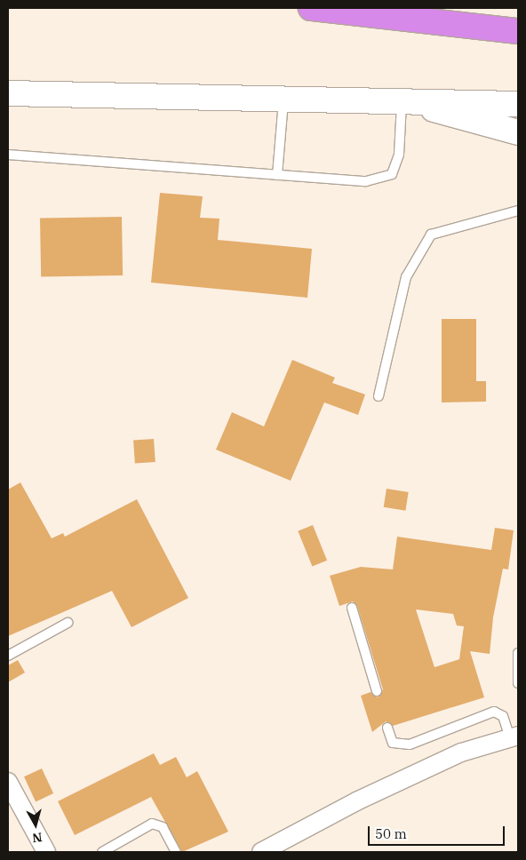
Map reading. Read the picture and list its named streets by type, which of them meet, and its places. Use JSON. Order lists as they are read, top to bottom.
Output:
{
  "scale_bar": "50 m",
  "north": "bottom"
}
